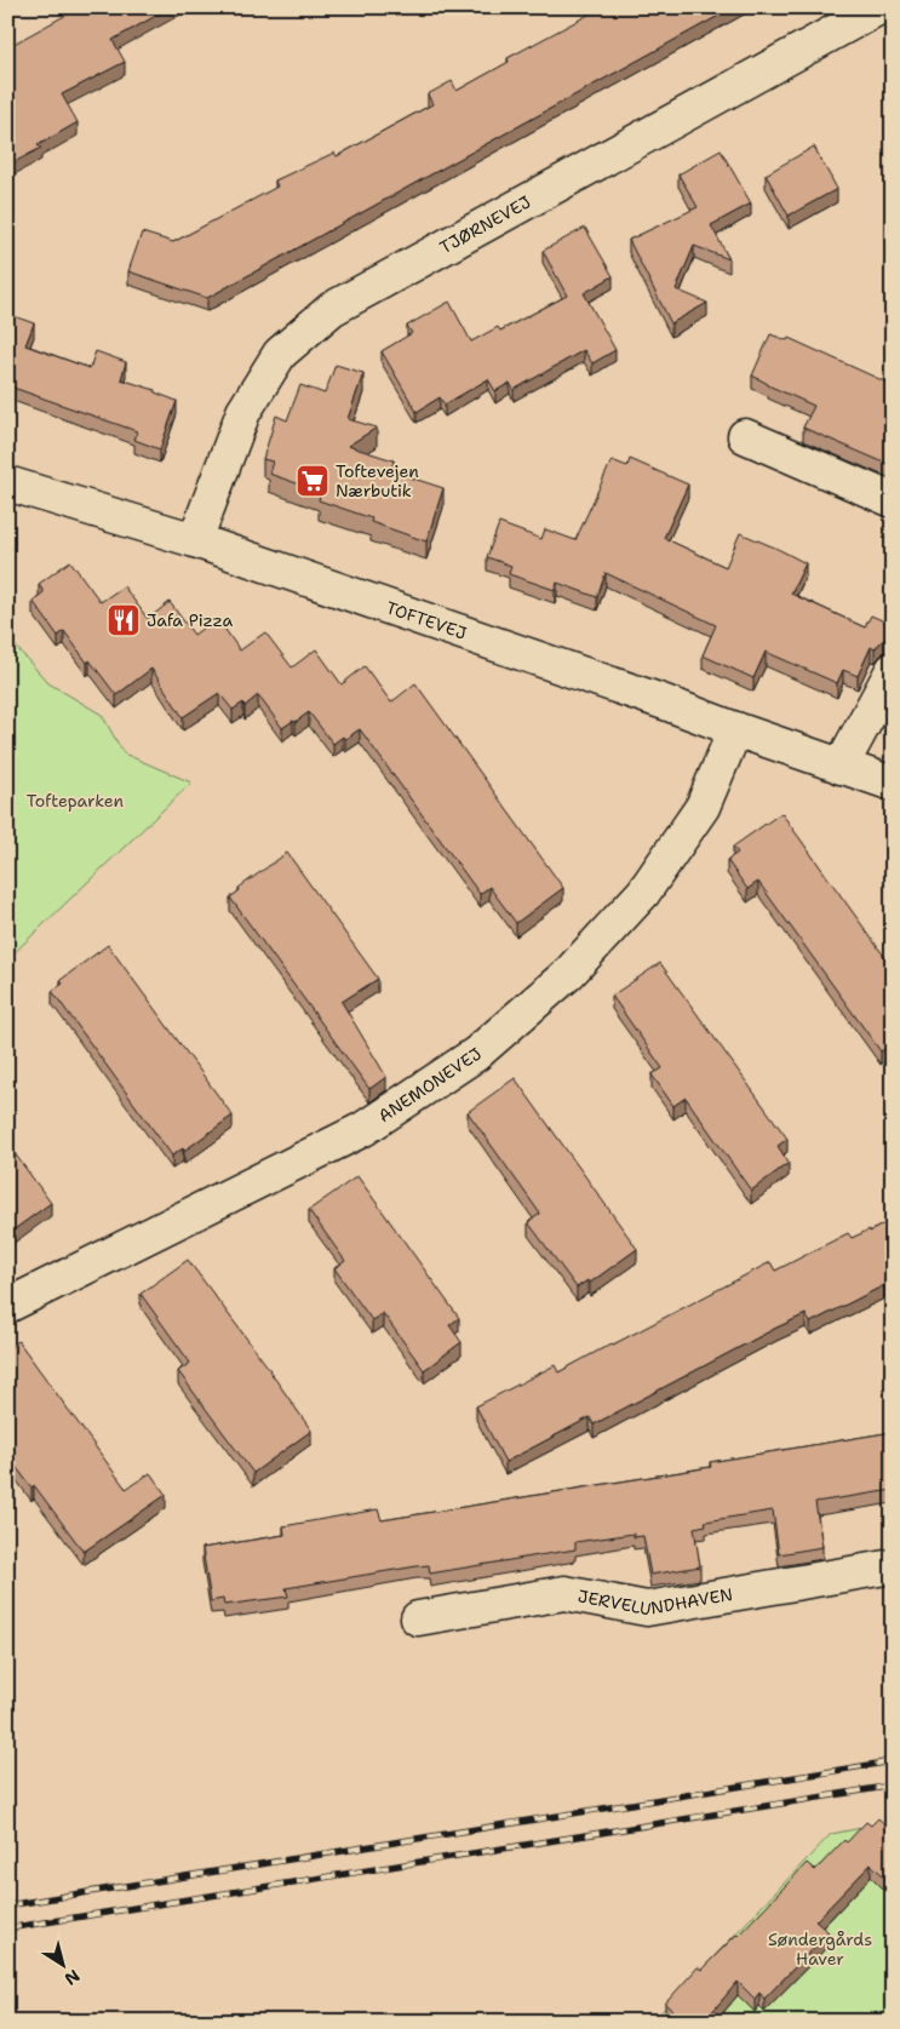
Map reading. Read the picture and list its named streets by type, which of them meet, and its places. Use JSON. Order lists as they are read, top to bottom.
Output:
{
  "streets": {
    "street": [
      "TJØRNEVEJ",
      "TOFTEVEJ",
      "ANEMONEVEJ",
      "JERVELUNDHAVEN"
    ]
  },
  "crossings": [
    ["TJØRNEVEJ", "TOFTEVEJ"],
    ["TOFTEVEJ", "ANEMONEVEJ"]
  ],
  "parks": ["Tofteparken", "Søndergårds Haver"],
  "places": {
    "supermarket": ["Toftevejen Nærbutik"],
    "restaurant": ["Jafa Pizza"]
  },
  "north": "bottom right"
}
